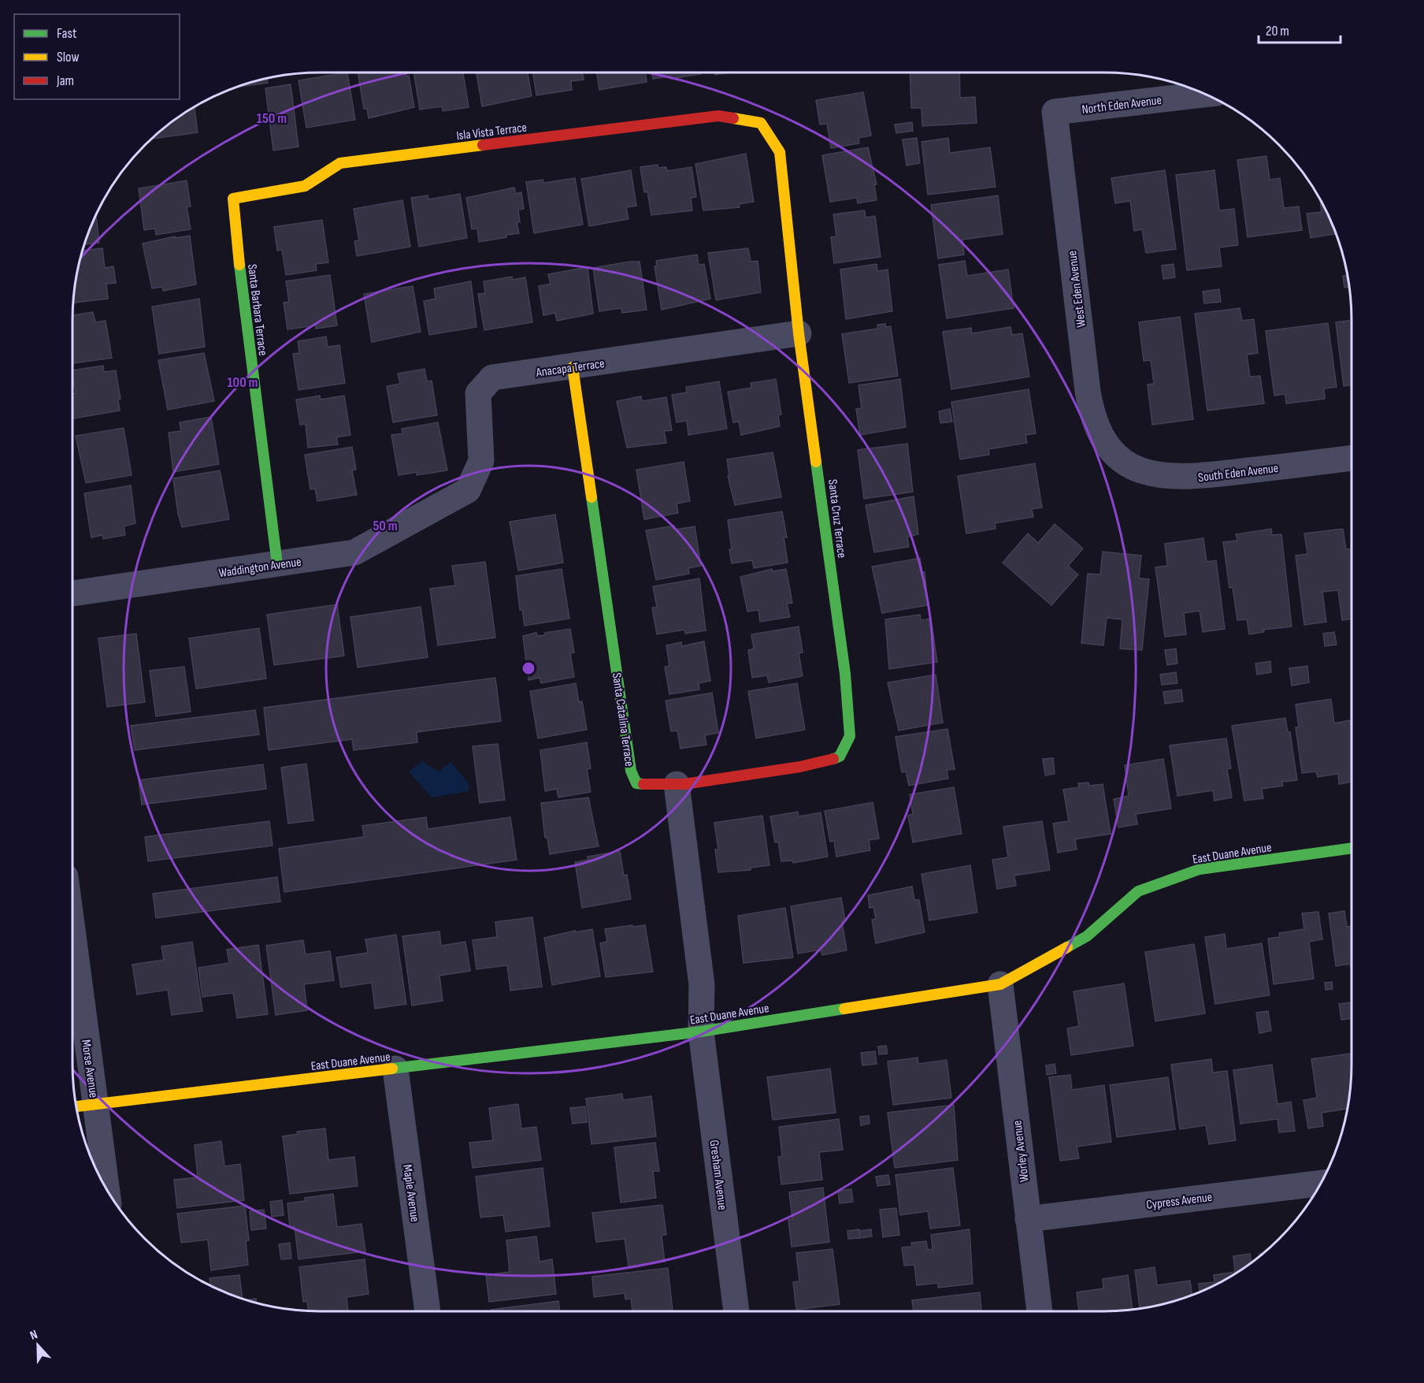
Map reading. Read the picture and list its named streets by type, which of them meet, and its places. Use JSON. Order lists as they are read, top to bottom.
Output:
{
  "streets": {
    "street": [
      "North Eden Avenue",
      "Isla Vista Terrace",
      "West Eden Avenue",
      "Santa Barbara Terrace",
      "Anacapa Terrace",
      "South Eden Avenue",
      "Santa Cruz Terrace",
      "Waddington Avenue",
      "Santa Catalina Terrace",
      "East Duane Avenue",
      "Morse Avenue",
      "Worley Avenue",
      "Gresham Avenue",
      "Maple Avenue",
      "Cypress Avenue"
    ]
  },
  "crossings": [
    ["North Eden Avenue", "West Eden Avenue"],
    ["Isla Vista Terrace", "Santa Barbara Terrace"],
    ["Isla Vista Terrace", "Santa Cruz Terrace"],
    ["West Eden Avenue", "South Eden Avenue"],
    ["Santa Barbara Terrace", "Waddington Avenue"],
    ["Anacapa Terrace", "Santa Cruz Terrace"],
    ["Anacapa Terrace", "Waddington Avenue"],
    ["Anacapa Terrace", "Santa Catalina Terrace"],
    ["Santa Cruz Terrace", "Santa Catalina Terrace"],
    ["East Duane Avenue", "Morse Avenue"],
    ["East Duane Avenue", "Worley Avenue"],
    ["East Duane Avenue", "Gresham Avenue"],
    ["East Duane Avenue", "Maple Avenue"],
    ["Worley Avenue", "Cypress Avenue"]
  ],
  "legend": ["Fast", "Slow", "Jam"],
  "scale_bar": "20 m",
  "north": "top",
  "rings": ["150 m", "100 m", "50 m"]
}
